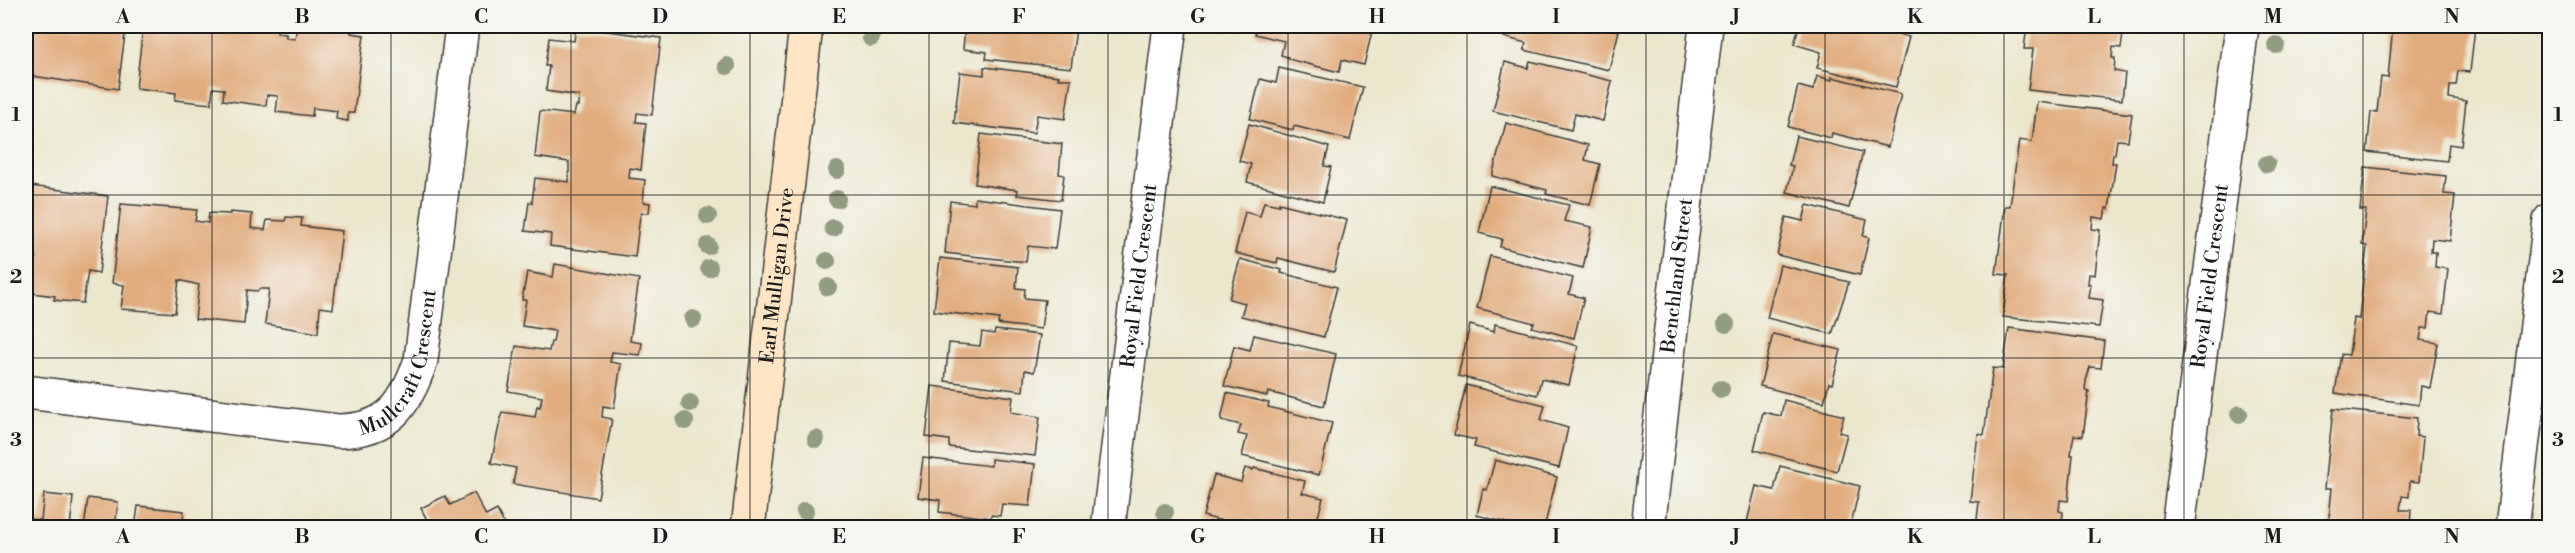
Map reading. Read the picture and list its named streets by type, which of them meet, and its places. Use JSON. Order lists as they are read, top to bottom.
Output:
{
  "streets": {
    "street": [
      "Earl Mulligan Drive",
      "Benchland Street",
      "Royal Field Crescent",
      "Mullcraft Crescent"
    ]
  },
  "grid": {
    "columns": [
      "A",
      "B",
      "C",
      "D",
      "E",
      "F",
      "G",
      "H",
      "I",
      "J",
      "K",
      "L",
      "M",
      "N"
    ],
    "rows": ["1", "2", "3"]
  }
}
